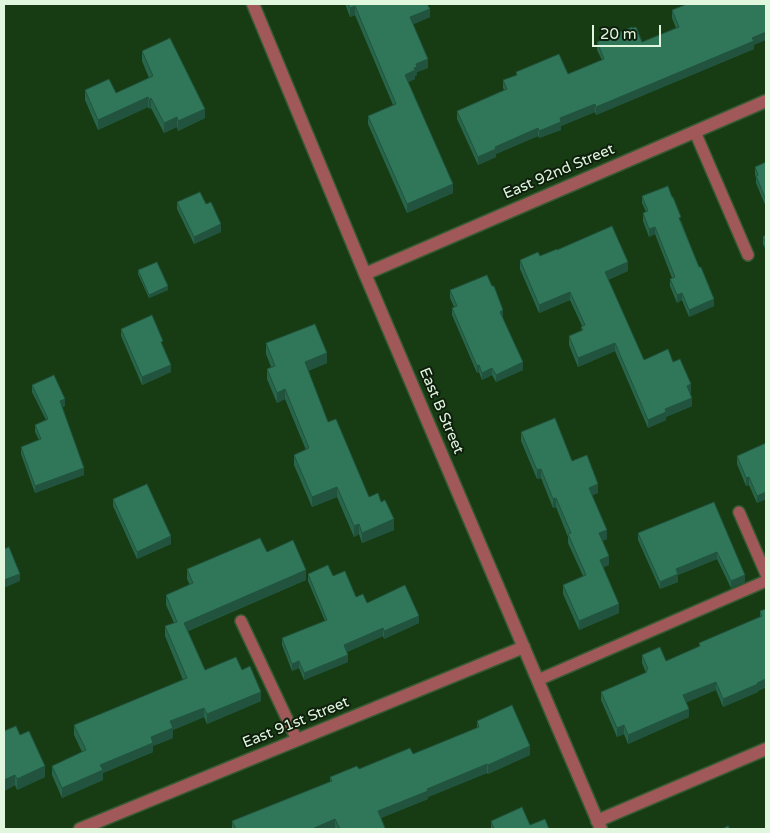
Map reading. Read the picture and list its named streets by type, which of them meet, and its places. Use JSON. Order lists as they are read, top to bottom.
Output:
{
  "streets": {
    "street": ["East 92nd Street", "East B Street", "East 91st Street"]
  },
  "crossings": [
    ["East 92nd Street", "East B Street"],
    ["East B Street", "East 91st Street"]
  ],
  "scale_bar": "20 m"
}
